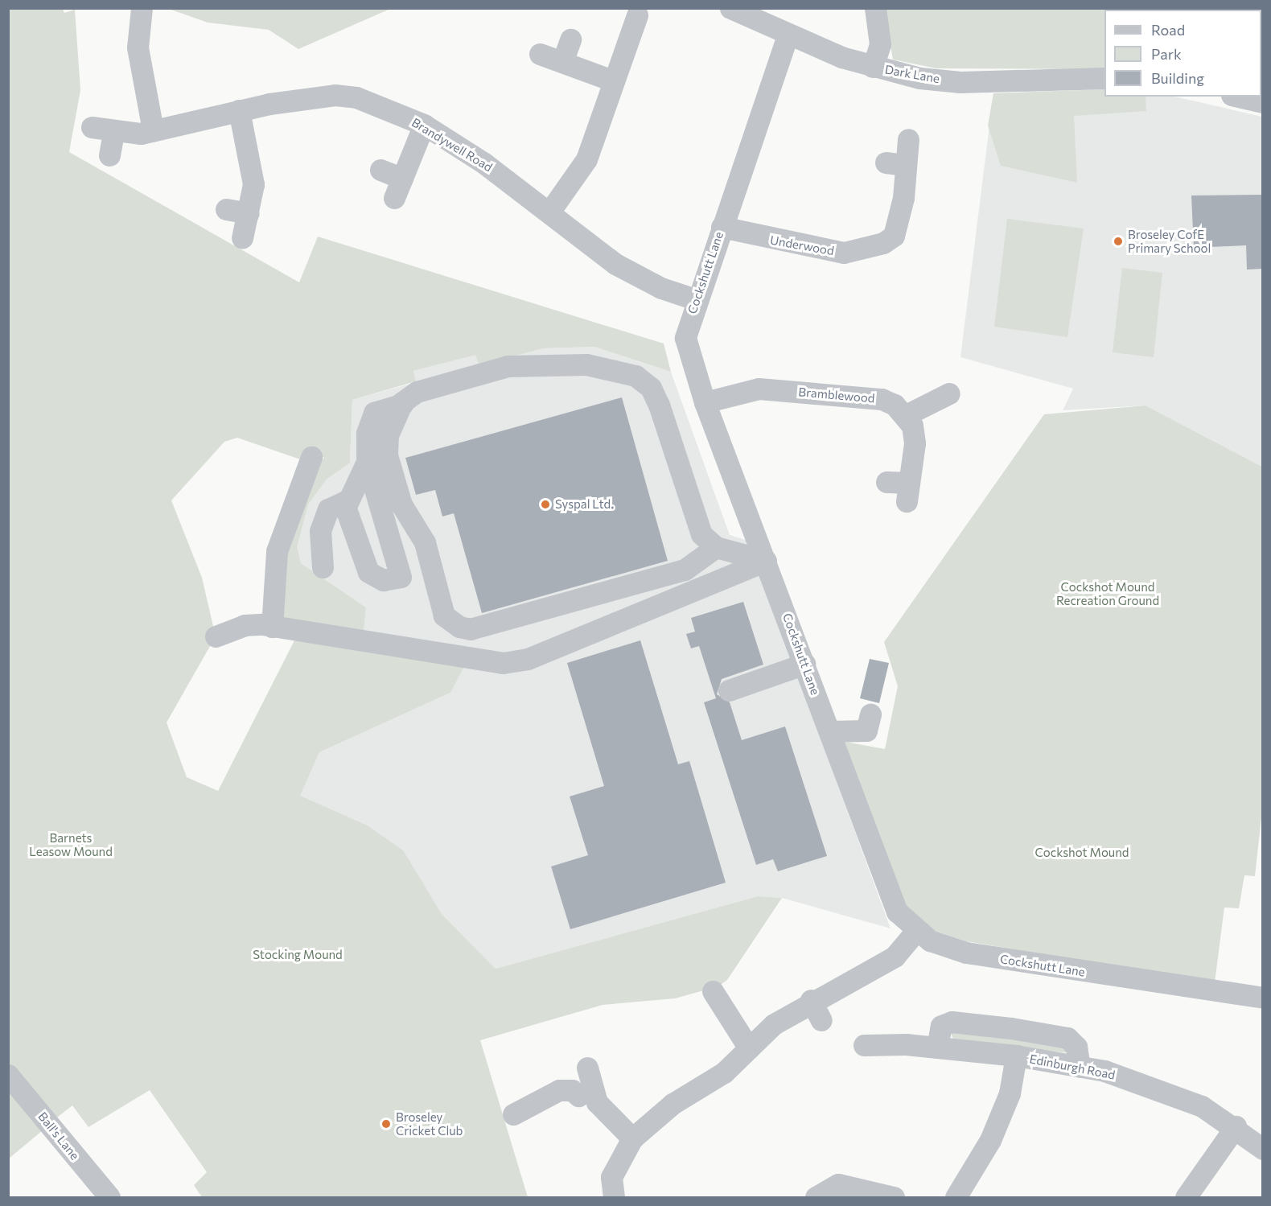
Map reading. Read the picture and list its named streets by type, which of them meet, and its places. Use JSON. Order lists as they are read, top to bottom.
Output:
{
  "streets": {
    "street": [
      "Dark Lane",
      "Brandywell Road",
      "Underwood",
      "Cockshutt Lane",
      "Bramblewood",
      "Edinburgh Road",
      "Ball's Lane"
    ]
  },
  "crossings": [
    ["Dark Lane", "Cockshutt Lane"],
    ["Brandywell Road", "Cockshutt Lane"],
    ["Underwood", "Cockshutt Lane"],
    ["Cockshutt Lane", "Bramblewood"]
  ],
  "parks": [
    "Cockshot Mound Recreation Ground",
    "Barnets Leasow Mound",
    "Cockshot Mound",
    "Stocking Mound"
  ],
  "places": ["Broseley CofE Primary School", "Syspal Ltd.", "Broseley Cricket Club"],
  "legend": ["Road", "Park", "Building"]
}
